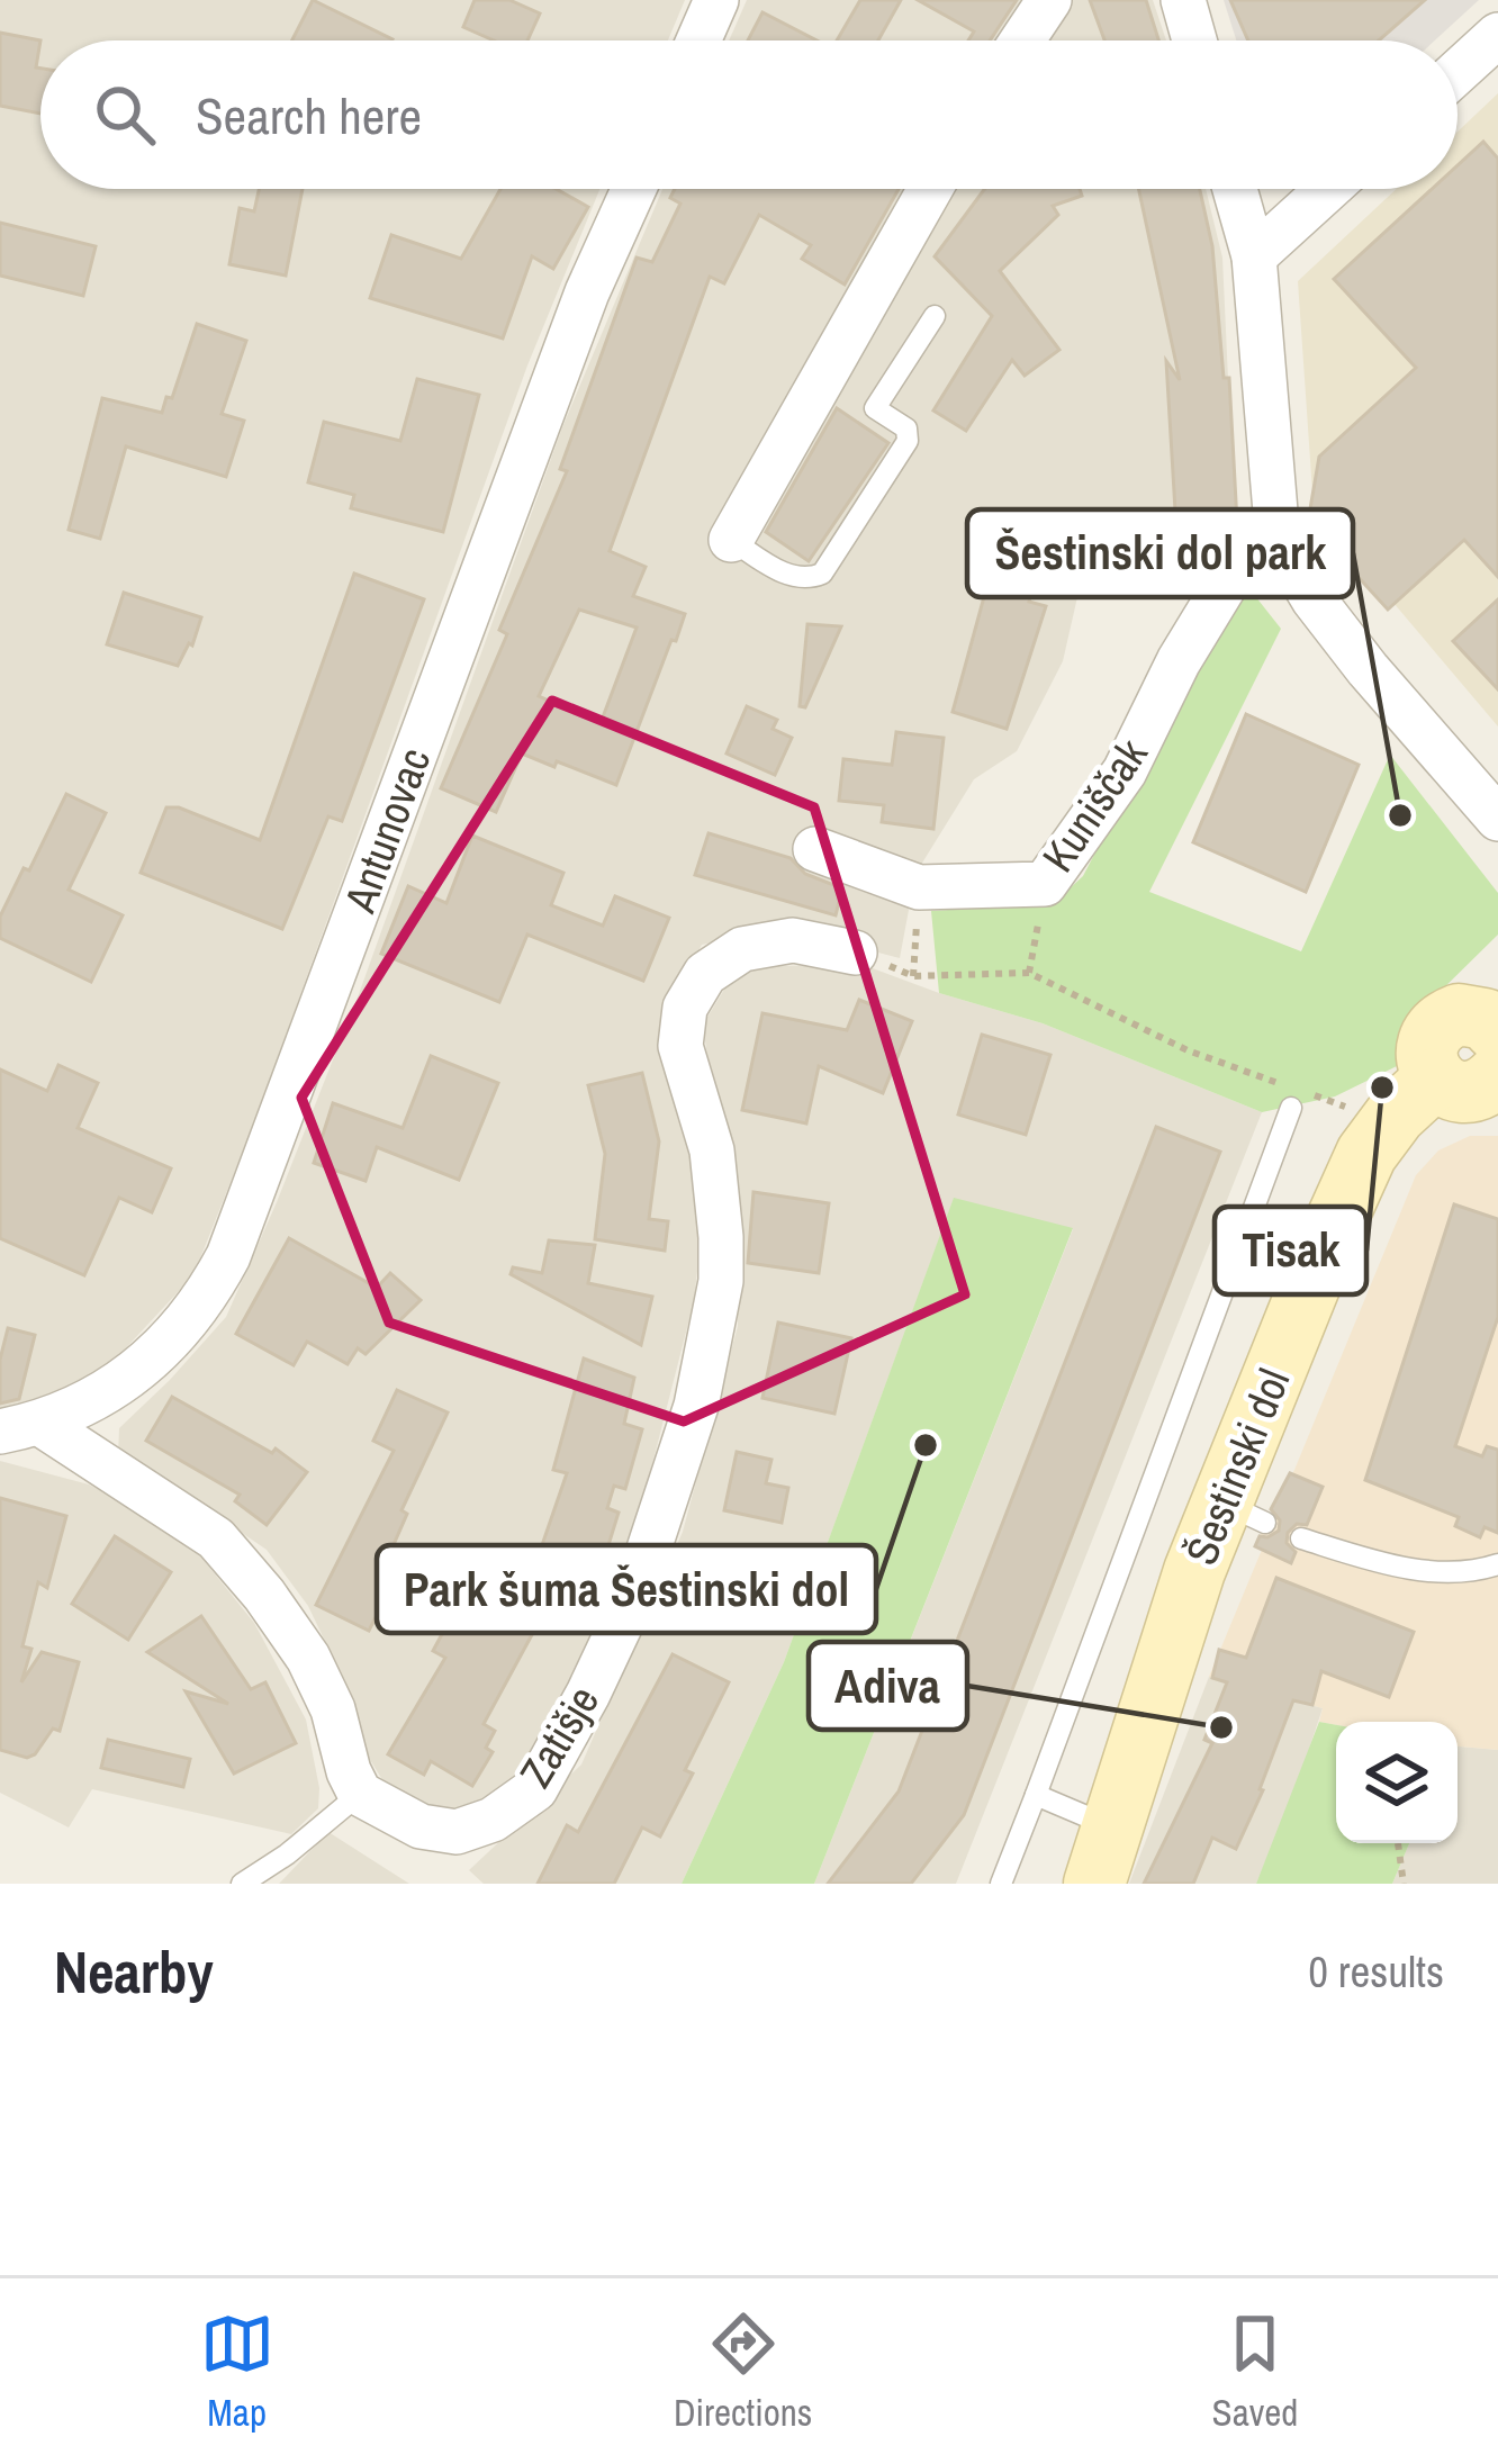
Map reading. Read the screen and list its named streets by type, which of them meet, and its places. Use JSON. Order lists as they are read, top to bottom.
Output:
{
  "streets": {
    "street": [
      "Kuniščak",
      "Antunovac",
      "Šestinski dol",
      "Zatišje"
    ]
  },
  "places": [
    "Šestinski dol park",
    "Tisak",
    "Park šuma Šestinski dol",
    "Adiva"
  ],
  "page": {
    "search": "Search here",
    "heading": ["Nearby", "0 results"],
    "nav": ["Map", "Directions", "Saved"]
  }
}
